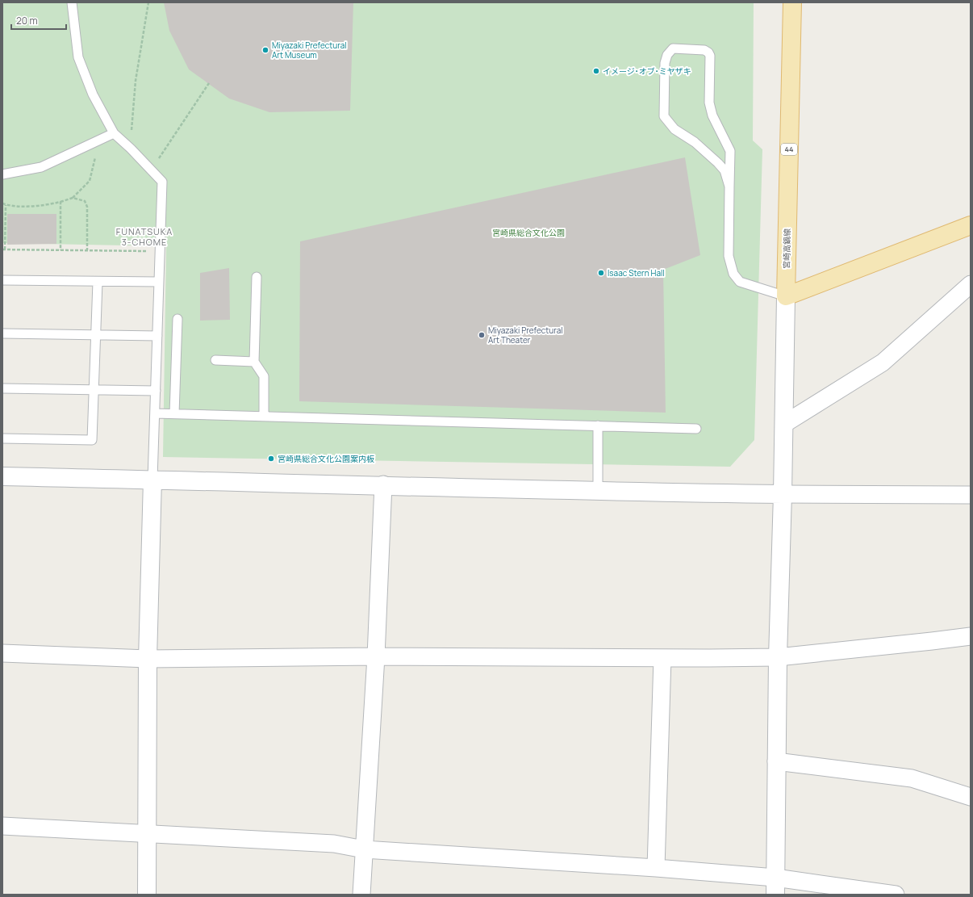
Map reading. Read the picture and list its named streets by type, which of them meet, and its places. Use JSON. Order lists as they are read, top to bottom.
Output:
{
  "streets": {
    "main road": ["44", "宮崎高鍋線"]
  },
  "districts": ["FUNATSUKA 3-CHOME"],
  "parks": ["宮崎県総合文化公園"],
  "places": [
    "Miyazaki Prefectural Art Museum",
    "イメージ･オブ･ミヤザキ",
    "Isaac Stern Hall",
    "Miyazaki Prefectural Art Theater",
    "宮崎県総合文化公園案内板"
  ],
  "scale_bar": "20 m"
}
